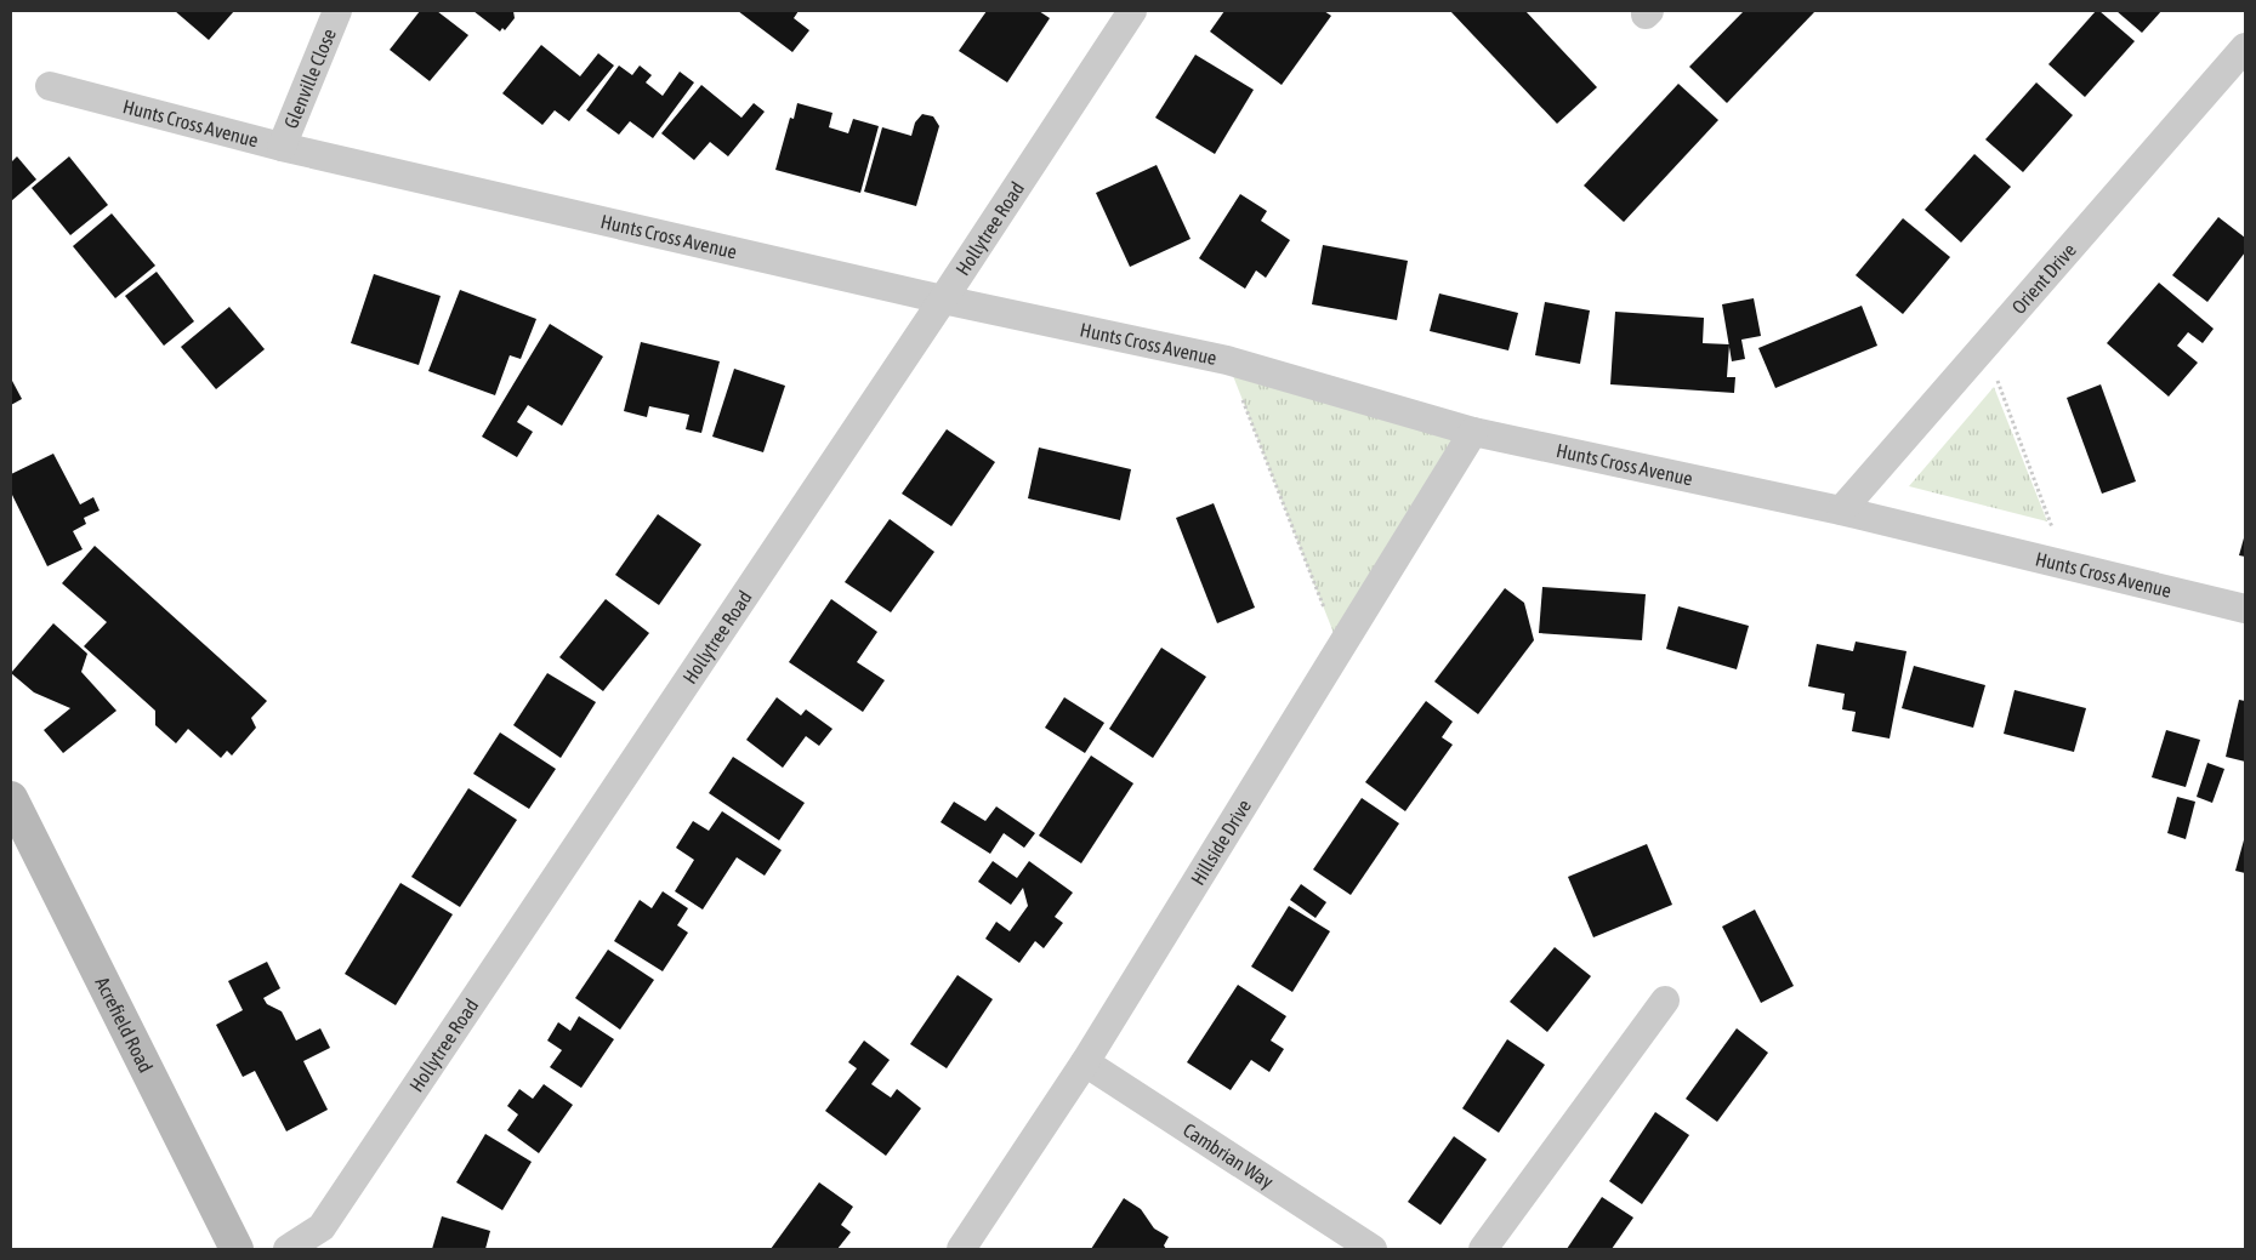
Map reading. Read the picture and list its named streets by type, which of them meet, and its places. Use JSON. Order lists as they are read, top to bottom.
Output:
{
  "streets": {
    "main road": ["Acrefield Road"],
    "street": [
      "Glenville Close",
      "Hunts Cross Avenue",
      "Hollytree Road",
      "Orient Drive",
      "Hillside Drive",
      "Cambrian Way"
    ]
  },
  "crossings": [
    ["Glenville Close", "Hunts Cross Avenue"],
    ["Hunts Cross Avenue", "Hollytree Road"],
    ["Hunts Cross Avenue", "Orient Drive"],
    ["Hunts Cross Avenue", "Hillside Drive"],
    ["Hillside Drive", "Cambrian Way"]
  ]
}
